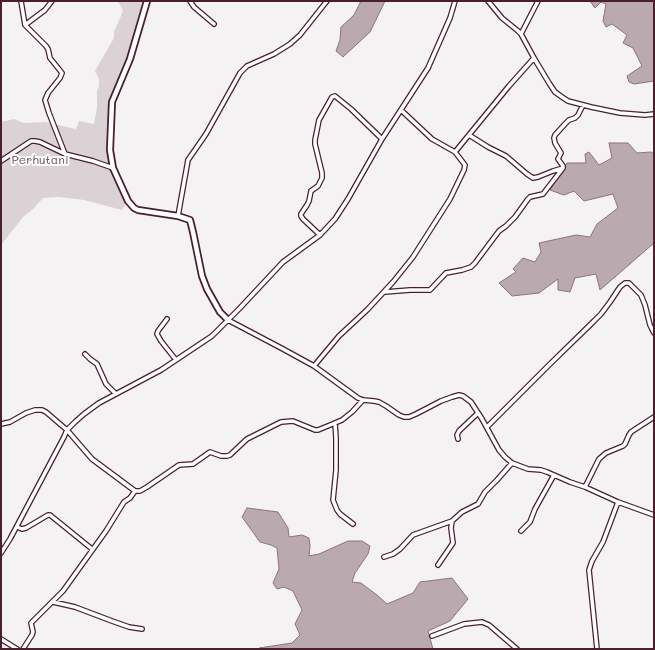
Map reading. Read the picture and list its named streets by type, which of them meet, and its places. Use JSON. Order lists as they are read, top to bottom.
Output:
{
  "parks": ["Perhutani"]
}
